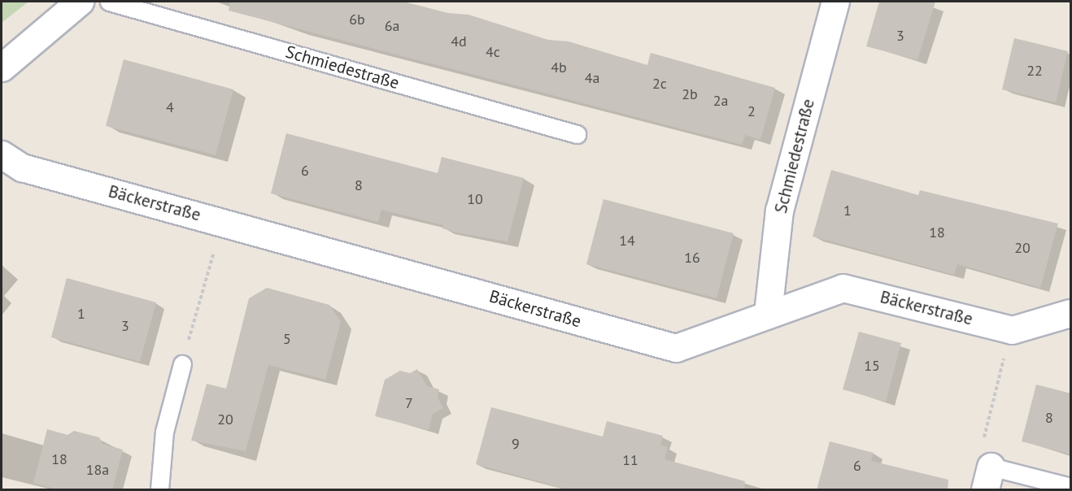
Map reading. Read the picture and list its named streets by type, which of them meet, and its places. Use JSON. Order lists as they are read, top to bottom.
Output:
{
  "streets": {
    "street": ["Schmiedestraße", "Bäckerstraße"]
  },
  "crossings": [
    ["Schmiedestraße", "Bäckerstraße"]
  ],
  "house_numbers": [
    "6b",
    "6a",
    "3",
    "4d",
    "4c",
    "4b",
    "22",
    "4a",
    "2c",
    "2b",
    "2a",
    "4",
    "2",
    "6",
    "8",
    "10",
    "1",
    "18",
    "14",
    "20",
    "16",
    "1",
    "3",
    "5",
    "15",
    "7",
    "8",
    "20",
    "9",
    "18",
    "11",
    "6",
    "18a"
  ]
}
